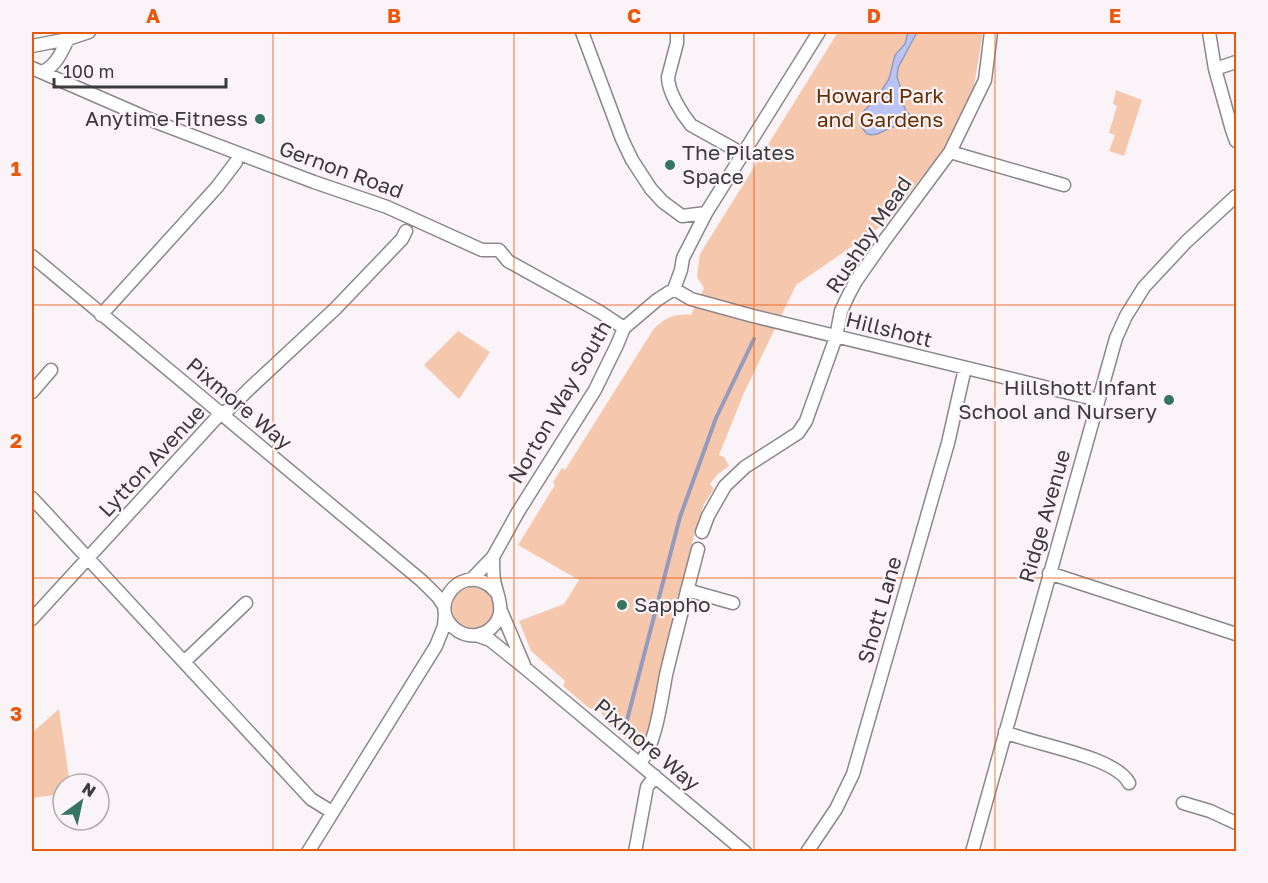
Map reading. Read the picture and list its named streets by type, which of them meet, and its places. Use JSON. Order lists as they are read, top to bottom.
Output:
{
  "streets": {
    "street": [
      "Gernon Road",
      "Rushby Mead",
      "Hillshott",
      "Norton Way South",
      "Pixmore Way",
      "Lytton Avenue",
      "Ridge Avenue",
      "Shott Lane"
    ]
  },
  "crossings": [
    ["Gernon Road", "Norton Way South"],
    ["Rushby Mead", "Hillshott"],
    ["Hillshott", "Norton Way South"],
    ["Hillshott", "Ridge Avenue"],
    ["Hillshott", "Shott Lane"],
    ["Norton Way South", "Pixmore Way"],
    ["Pixmore Way", "Lytton Avenue"]
  ],
  "parks": ["Howard Park and Gardens"],
  "places": [
    "Anytime Fitness",
    "The Pilates Space",
    "Hillshott Infant School and Nursery",
    "Sappho"
  ],
  "scale_bar": "100 m",
  "north": "top right",
  "grid": {
    "columns": [
      "A",
      "B",
      "C",
      "D",
      "E"
    ],
    "rows": ["1", "2", "3"]
  }
}
